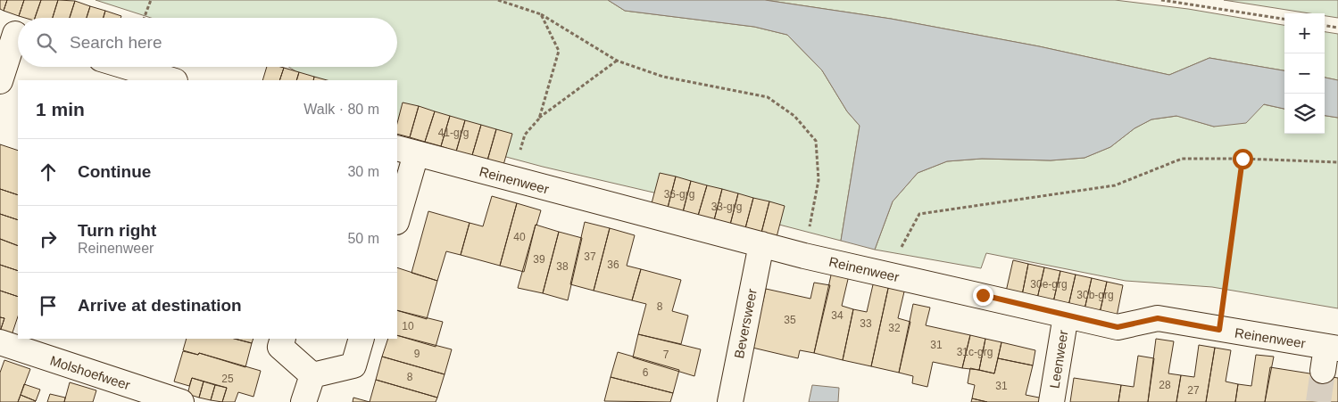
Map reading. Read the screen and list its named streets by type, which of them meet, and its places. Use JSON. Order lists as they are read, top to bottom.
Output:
{
  "streets": {
    "street": [
      "Reinenweer",
      "Beversweer",
      "Leenweer",
      "Molshoefweer"
    ]
  },
  "crossings": [
    ["Reinenweer", "Beversweer"],
    ["Reinenweer", "Leenweer"]
  ],
  "house_numbers": [
    "41-grg",
    "36-grg",
    "33-grg",
    "40",
    "37",
    "39",
    "36",
    "38",
    "30e-grg",
    "30b-grg",
    "8",
    "34",
    "35",
    "33",
    "10",
    "32",
    "31",
    "31c-grg",
    "9",
    "7",
    "6",
    "8",
    "25",
    "28",
    "31",
    "27"
  ],
  "page": {
    "map_buttons": ["+", "−"],
    "search": "Search here",
    "heading": ["1 min", "Walk · 80 m"],
    "list": [
      ["Continue", "30 m"],
      ["Turn right", "Reinenweer", "50 m"],
      "Arrive at destination"
    ]
  }
}
